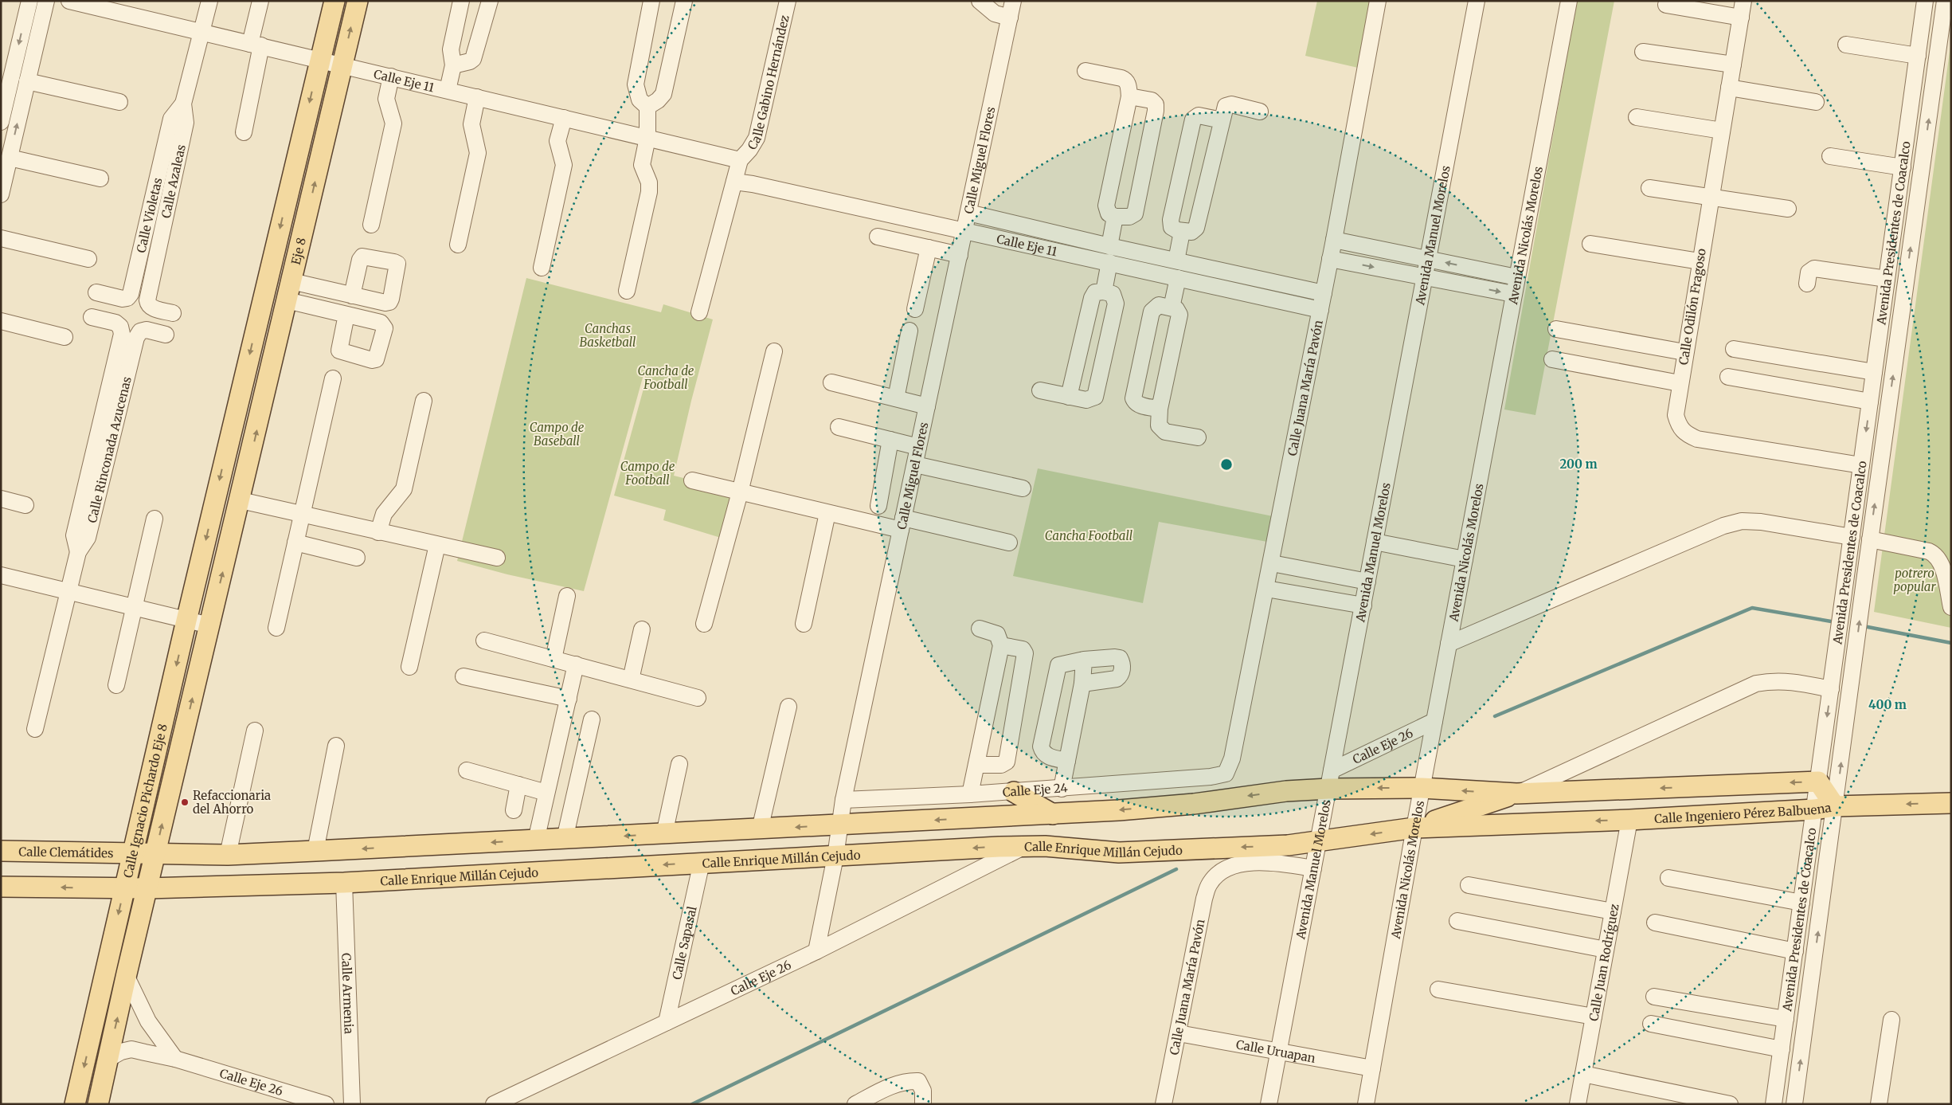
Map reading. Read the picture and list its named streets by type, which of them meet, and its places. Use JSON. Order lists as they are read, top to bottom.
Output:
{
  "streets": {
    "main road": [
      "Eje 8",
      "Calle Ignacio Pichardo Eje 8",
      "Calle Ingeniero Pérez Balbuena",
      "Calle Enrique Millán Cejudo",
      "Calle Clemátides"
    ],
    "street": [
      "Calle Eje 11",
      "Calle Gabino Hernández",
      "Calle Miguel Flores",
      "Calle Azaleas",
      "Calle Violetas",
      "Avenida Presidentes de Coacalco",
      "Avenida Manuel Morelos",
      "Avenida Nicolás Morelos",
      "Calle Odilón Fragoso",
      "Calle Juana María Pavón",
      "Calle Rinconada Azucenas",
      "Calle Eje 26",
      "Calle Eje 24",
      "Calle Sapasal",
      "Calle Juan Rodríguez",
      "Calle Armenia",
      "Calle Uruapan"
    ]
  },
  "crossings": [
    ["Calle Eje 11", "Calle Gabino Hernández"],
    ["Calle Eje 11", "Calle Miguel Flores"],
    ["Calle Eje 11", "Calle Azaleas"],
    ["Calle Eje 11", "Eje 8"],
    ["Calle Eje 11", "Calle Juana María Pavón"],
    ["Calle Miguel Flores", "Calle Eje 26"],
    ["Calle Miguel Flores", "Calle Eje 24"],
    ["Calle Miguel Flores", "Calle Enrique Millán Cejudo"],
    ["Calle Azaleas", "Calle Violetas"],
    ["Avenida Presidentes de Coacalco", "Calle Odilón Fragoso"],
    ["Avenida Presidentes de Coacalco", "Calle Ingeniero Pérez Balbuena"],
    ["Avenida Manuel Morelos", "Calle Juana María Pavón"],
    ["Avenida Manuel Morelos", "Calle Eje 26"],
    ["Avenida Manuel Morelos", "Calle Enrique Millán Cejudo"],
    ["Avenida Manuel Morelos", "Calle Uruapan"],
    ["Avenida Nicolás Morelos", "Calle Eje 26"],
    ["Avenida Nicolás Morelos", "Calle Ingeniero Pérez Balbuena"],
    ["Avenida Nicolás Morelos", "Calle Enrique Millán Cejudo"],
    ["Avenida Nicolás Morelos", "Calle Uruapan"],
    ["Eje 8", "Calle Ignacio Pichardo Eje 8"],
    ["Calle Juana María Pavón", "Calle Eje 24"],
    ["Calle Juana María Pavón", "Calle Uruapan"],
    ["Calle Eje 26", "Calle Ignacio Pichardo Eje 8"],
    ["Calle Eje 26", "Calle Enrique Millán Cejudo"],
    ["Calle Eje 26", "Calle Sapasal"],
    ["Calle Ignacio Pichardo Eje 8", "Calle Enrique Millán Cejudo"],
    ["Calle Ignacio Pichardo Eje 8", "Calle Clemátides"],
    ["Calle Ingeniero Pérez Balbuena", "Calle Enrique Millán Cejudo"],
    ["Calle Ingeniero Pérez Balbuena", "Calle Juan Rodríguez"],
    ["Calle Enrique Millán Cejudo", "Calle Sapasal"],
    ["Calle Enrique Millán Cejudo", "Calle Armenia"]
  ],
  "parks": [
    "Canchas Basketball",
    "Cancha de Football",
    "Campo de Baseball",
    "Campo de Football",
    "Cancha Football",
    "potrero popular"
  ],
  "places": ["Refaccionaria del Ahorro"],
  "rings": ["200 m", "400 m"]
}
